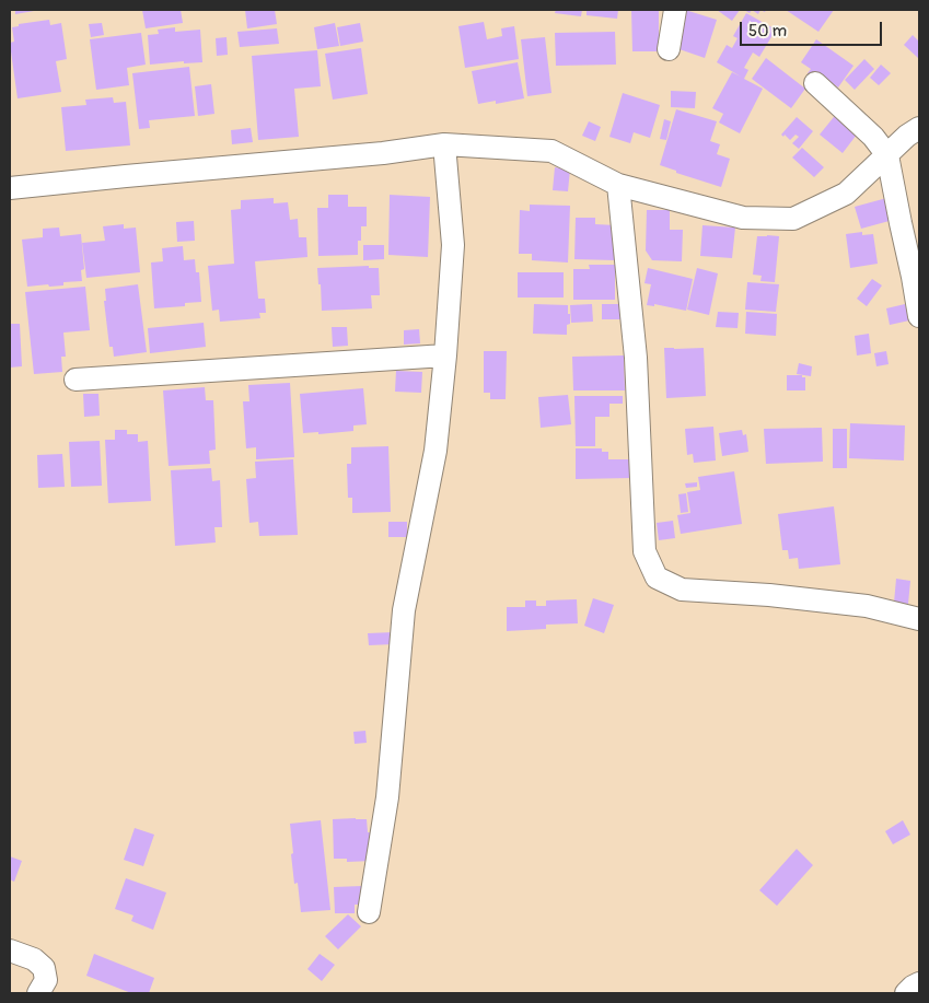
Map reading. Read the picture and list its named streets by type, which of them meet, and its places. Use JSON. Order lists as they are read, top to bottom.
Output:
{
  "scale_bar": "50 m"
}
